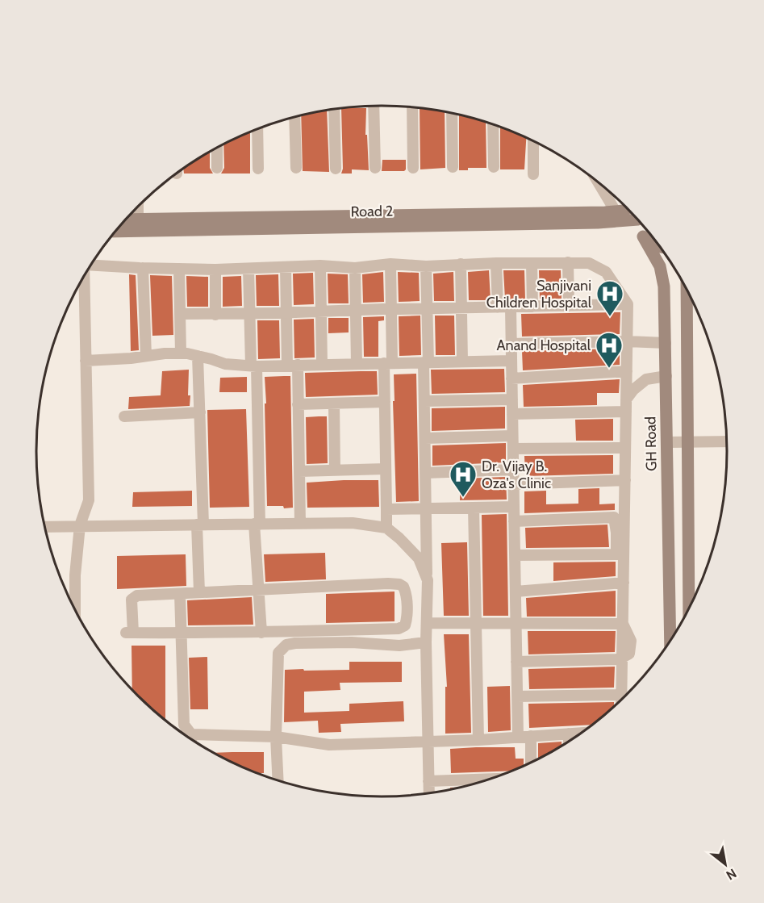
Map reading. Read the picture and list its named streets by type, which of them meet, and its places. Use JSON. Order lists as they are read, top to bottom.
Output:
{
  "streets": {
    "street": ["Road 2", "GH Road"]
  },
  "places": {
    "hospital": ["Sanjivani Children Hospital", "Anand Hospital", "Dr. Vijay B. Oza's Clinic"]
  },
  "north": "bottom right"
}
